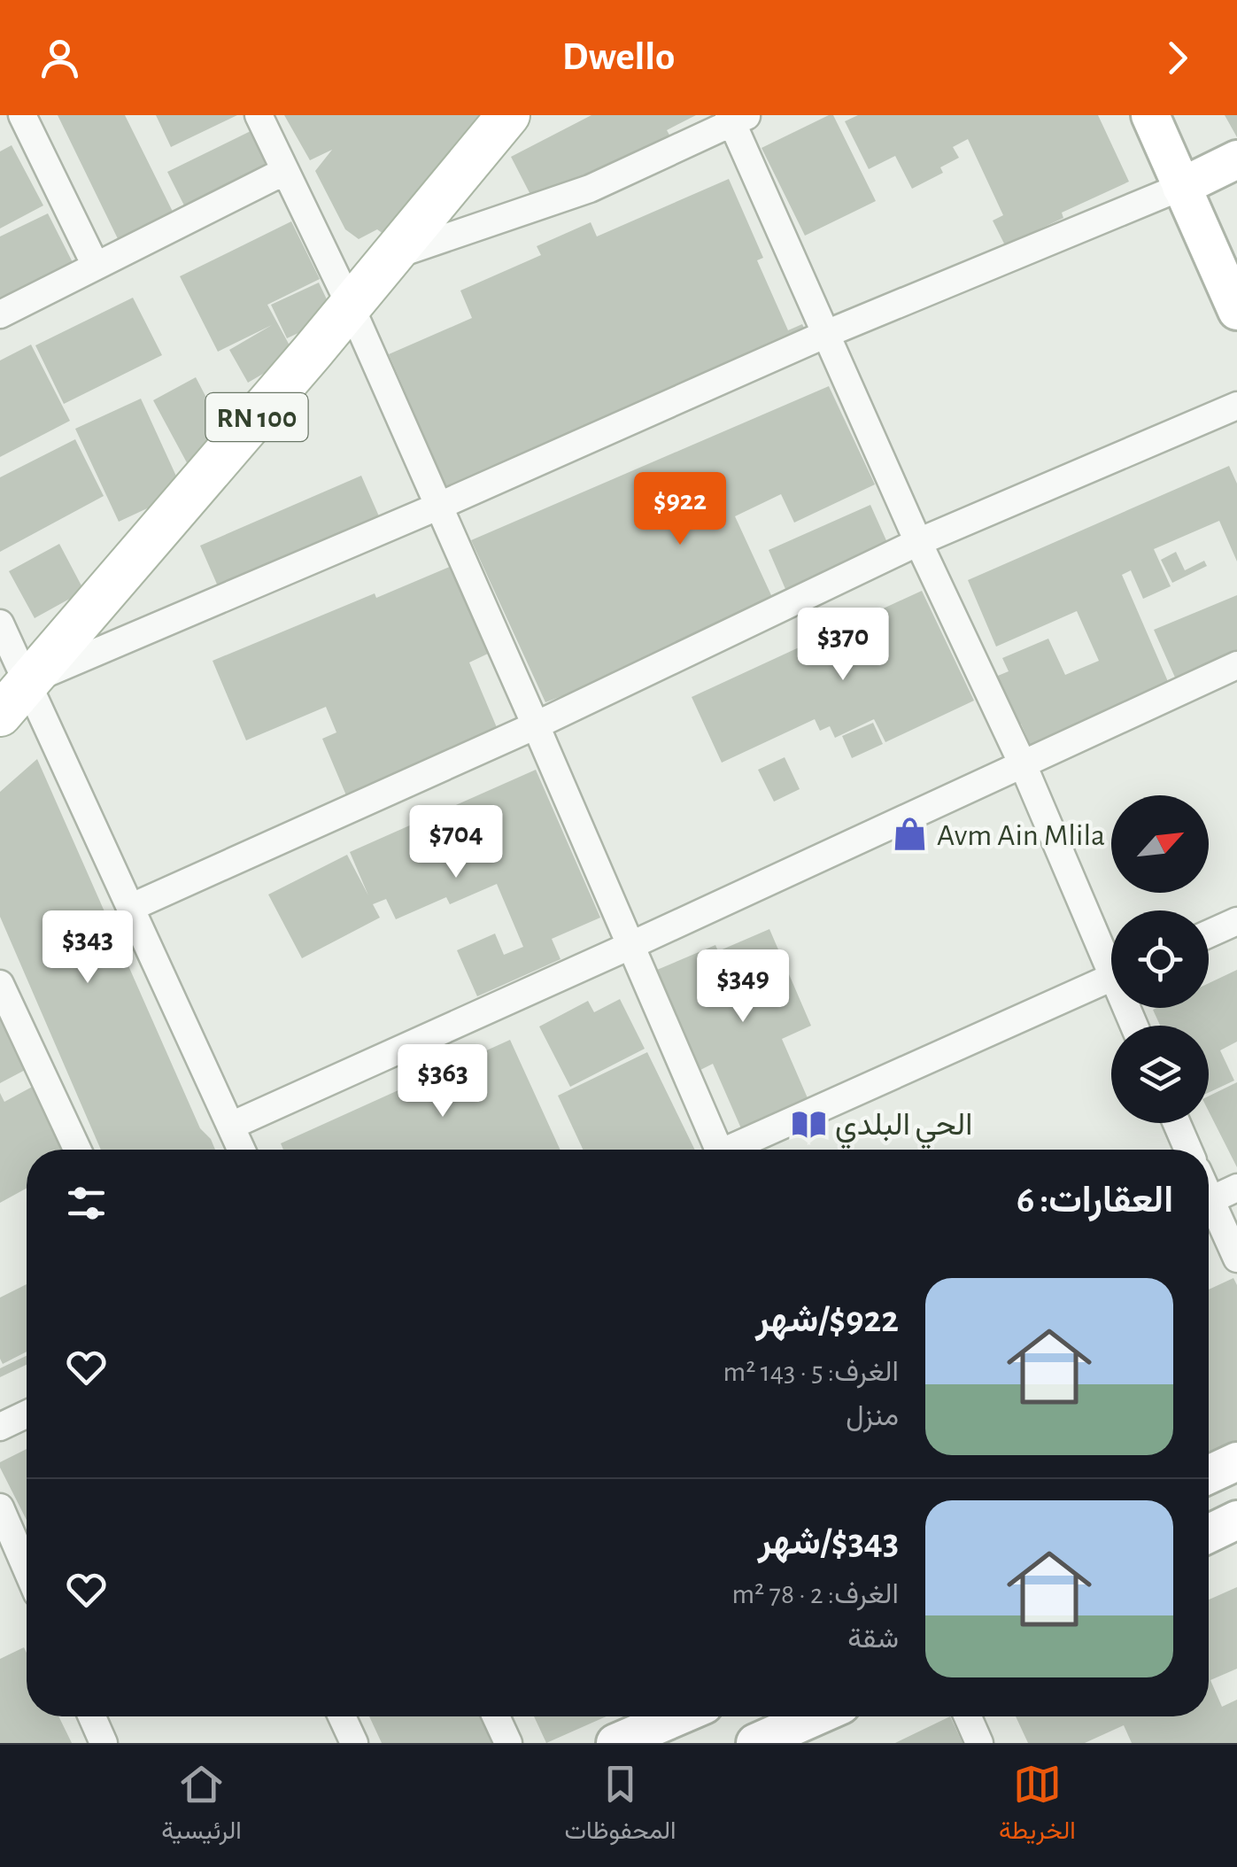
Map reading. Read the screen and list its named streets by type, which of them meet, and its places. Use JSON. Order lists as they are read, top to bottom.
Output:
{
  "streets": {
    "main road": ["RN 100"]
  },
  "places": {
    "shop": ["Avm Ain Mlila"],
    "library": ["الحي البلدي"]
  },
  "north": "top right",
  "page": {
    "header": "Dwello",
    "price": [
      "$922",
      "$370",
      "$704",
      "$343",
      "$349",
      "$363"
    ],
    "heading": "العقارات: 6",
    "list": [
      {
        "name": "$922/شهر",
        "note": "الغرف: 5 · 143 m² · منزل"
      },
      {
        "name": "$343/شهر",
        "note": "الغرف: 2 · 78 m² · شقة"
      }
    ],
    "tabs": ["الخريطة", "المحفوظات", "الرئيسية"]
  }
}
